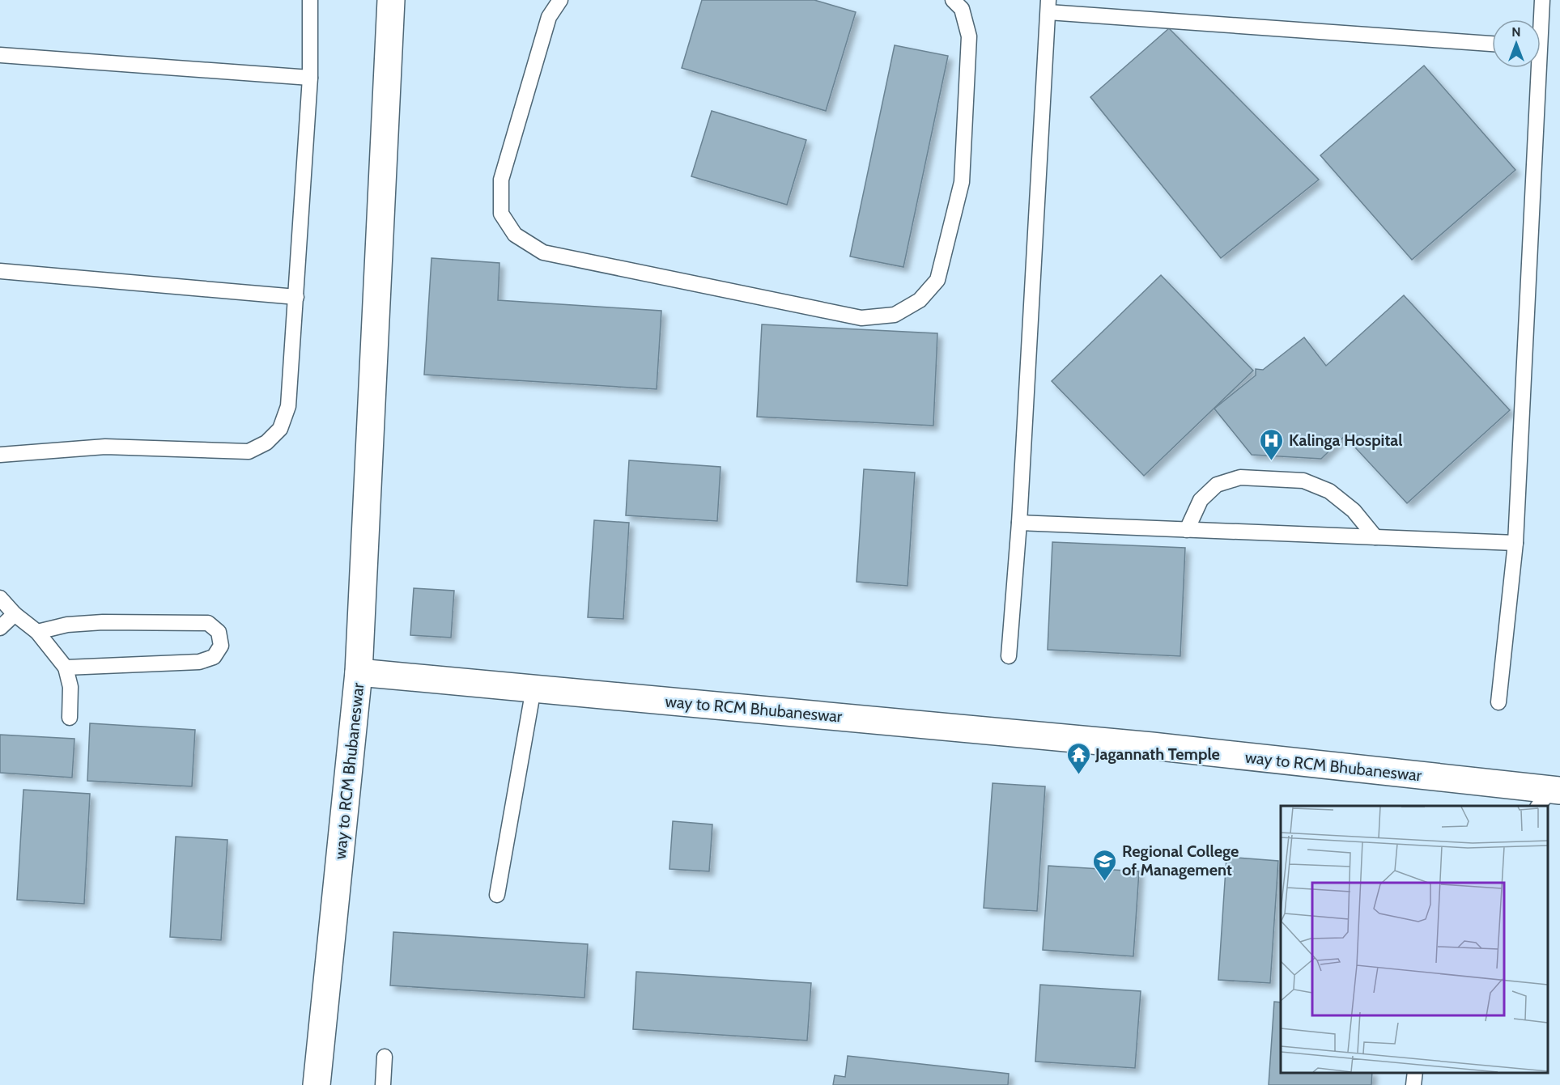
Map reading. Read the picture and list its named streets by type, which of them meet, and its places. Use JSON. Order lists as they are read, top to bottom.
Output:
{
  "streets": {
    "street": ["way to RCM Bhubaneswar"]
  },
  "places": {
    "hospital": ["Kalinga Hospital"],
    "temple": ["Jagannath Temple"],
    "school or university": ["Regional College of Management"]
  },
  "north": "top"
}
